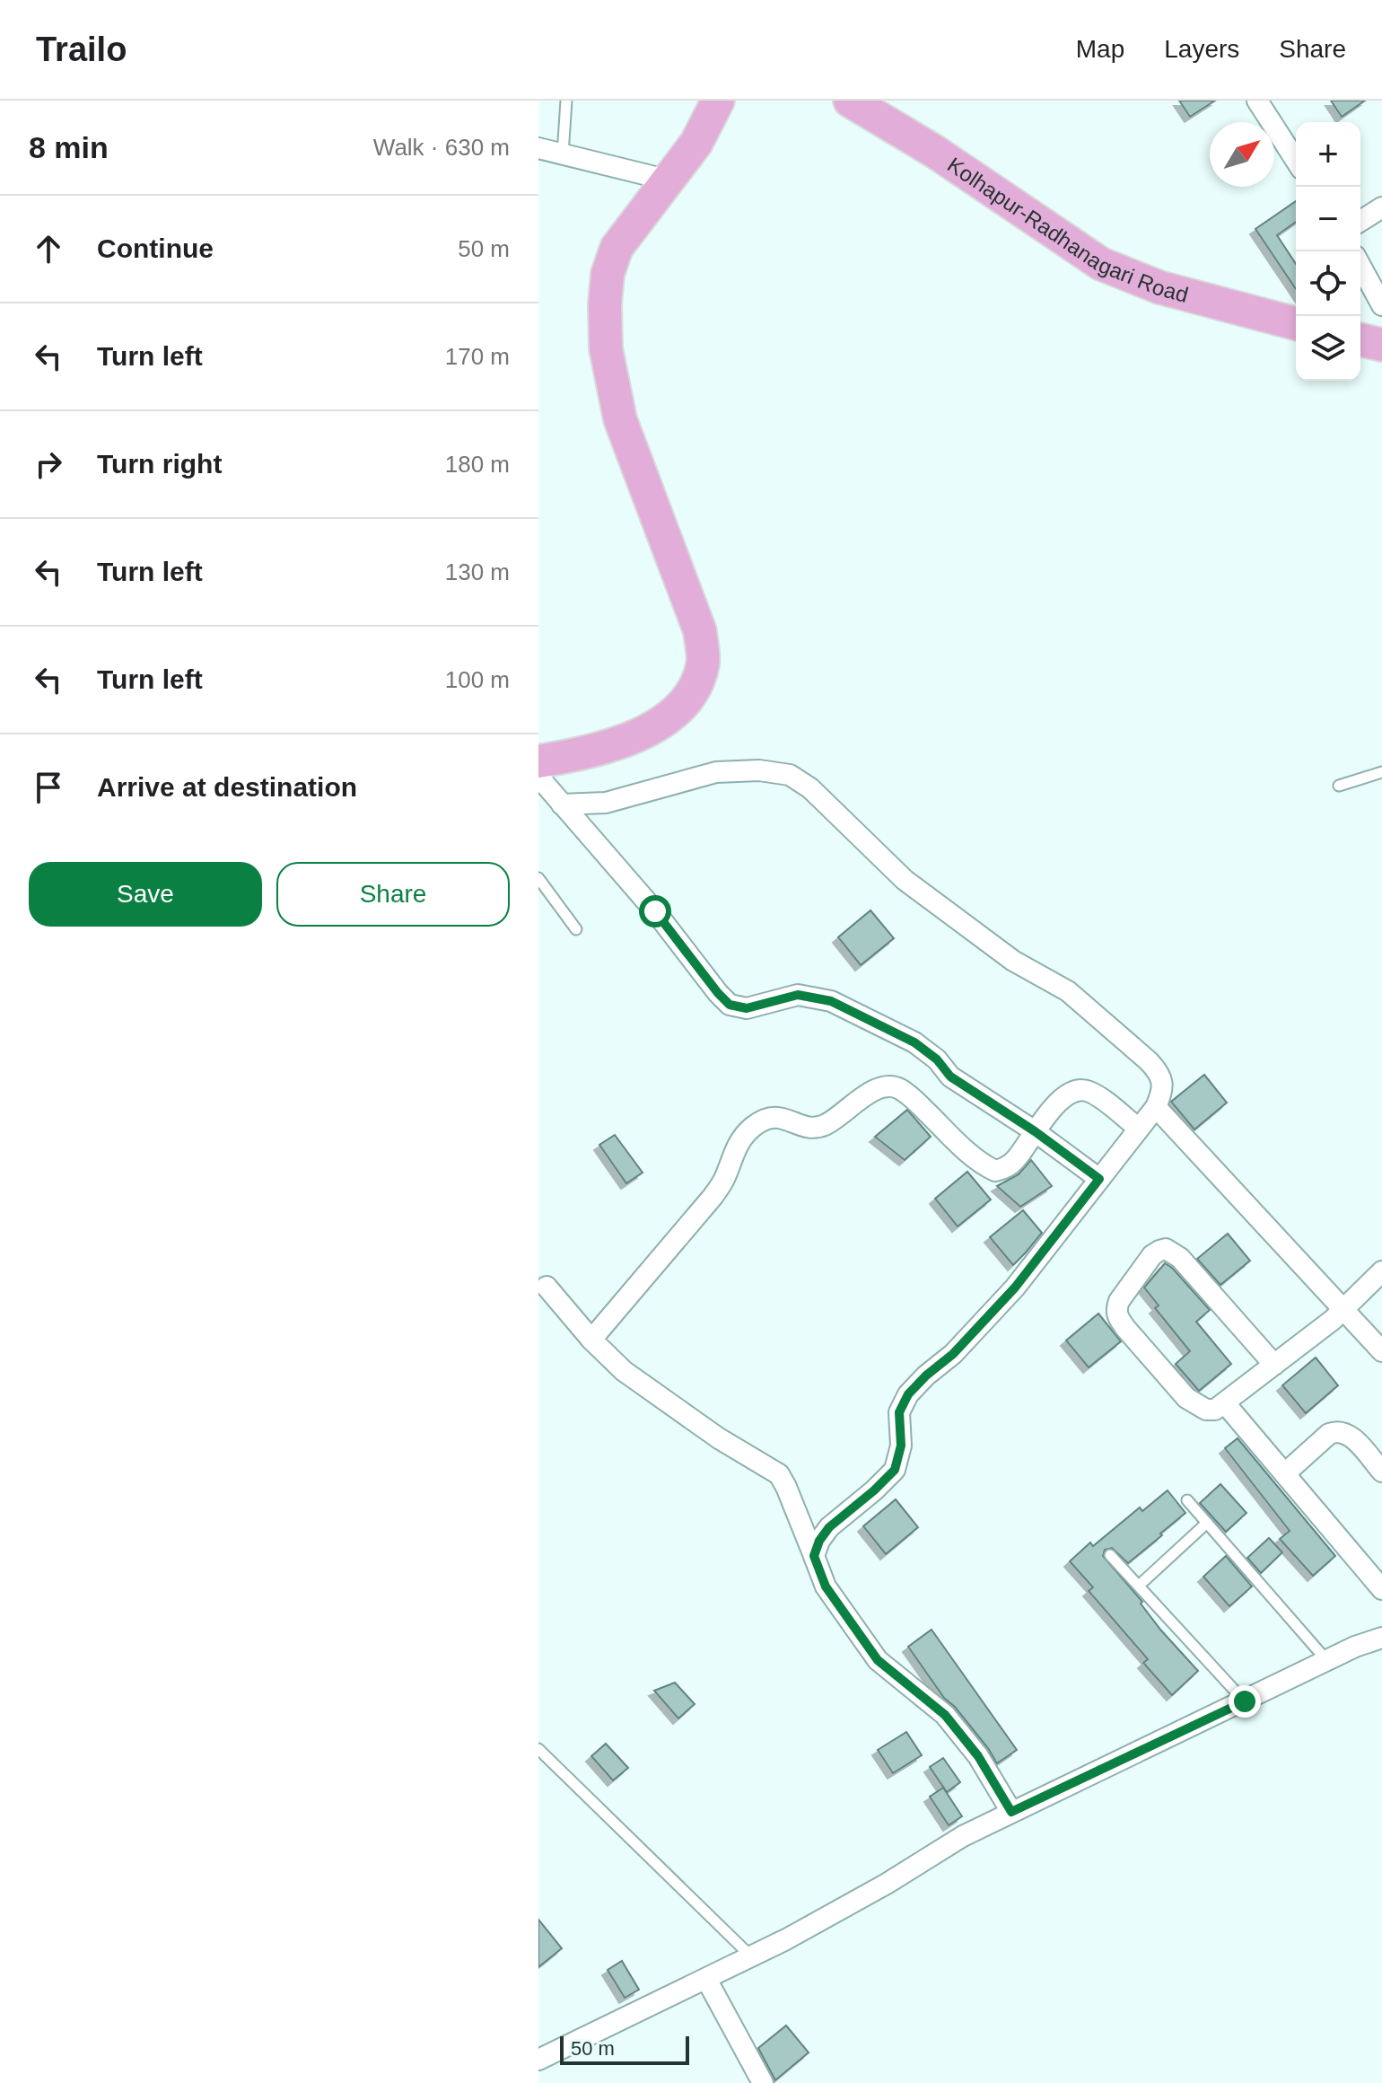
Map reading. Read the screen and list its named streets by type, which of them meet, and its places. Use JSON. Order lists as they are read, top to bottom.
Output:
{
  "streets": {
    "main road": ["Kolhapur-Radhanagari Road"]
  },
  "scale_bar": "50 m",
  "north": "top right",
  "page": {
    "header": "Trailo",
    "nav": ["Map", "Layers", "Share"],
    "heading": ["8 min", "Walk · 630 m"],
    "map_buttons": ["+", "−"],
    "list": [
      ["Continue", "50 m"],
      ["Turn left", "170 m"],
      ["Turn right", "180 m"],
      ["Turn left", "130 m"],
      ["Turn left", "100 m"],
      "Arrive at destination"
    ],
    "buttons": ["Save", "Share"],
    "scale": "50 m"
  }
}
